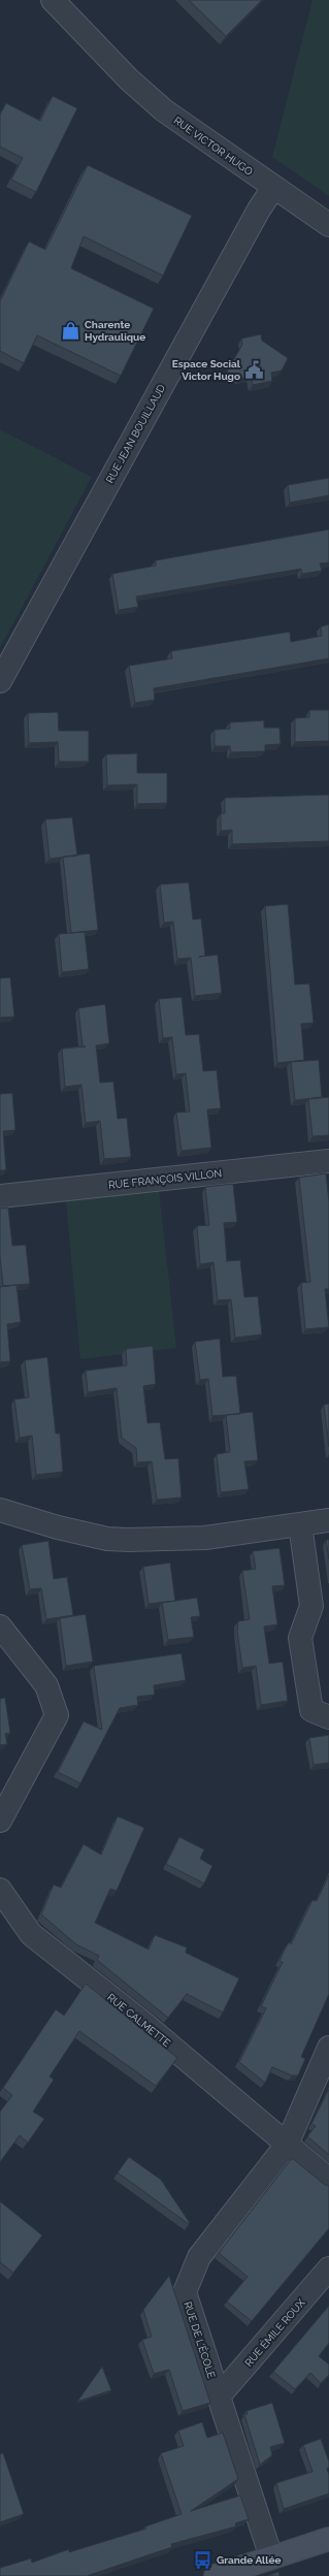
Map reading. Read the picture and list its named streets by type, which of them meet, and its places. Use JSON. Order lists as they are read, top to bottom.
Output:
{
  "streets": {
    "street": [
      "RUE VICTOR HUGO",
      "RUE JEAN BOUILLAUD",
      "RUE FRANÇOIS VILLON",
      "RUE CALMETTE",
      "RUE ÉMILE ROUX",
      "RUE DE L'ÉCOLE"
    ]
  },
  "crossings": [
    ["RUE VICTOR HUGO", "RUE JEAN BOUILLAUD"],
    ["RUE CALMETTE", "RUE DE L'ÉCOLE"],
    ["RUE ÉMILE ROUX", "RUE DE L'ÉCOLE"]
  ],
  "places": {
    "shop": ["Charente Hydraulique"],
    "public building": ["Espace Social Victor Hugo"],
    "bus stop": ["Grande Allée"]
  }
}
